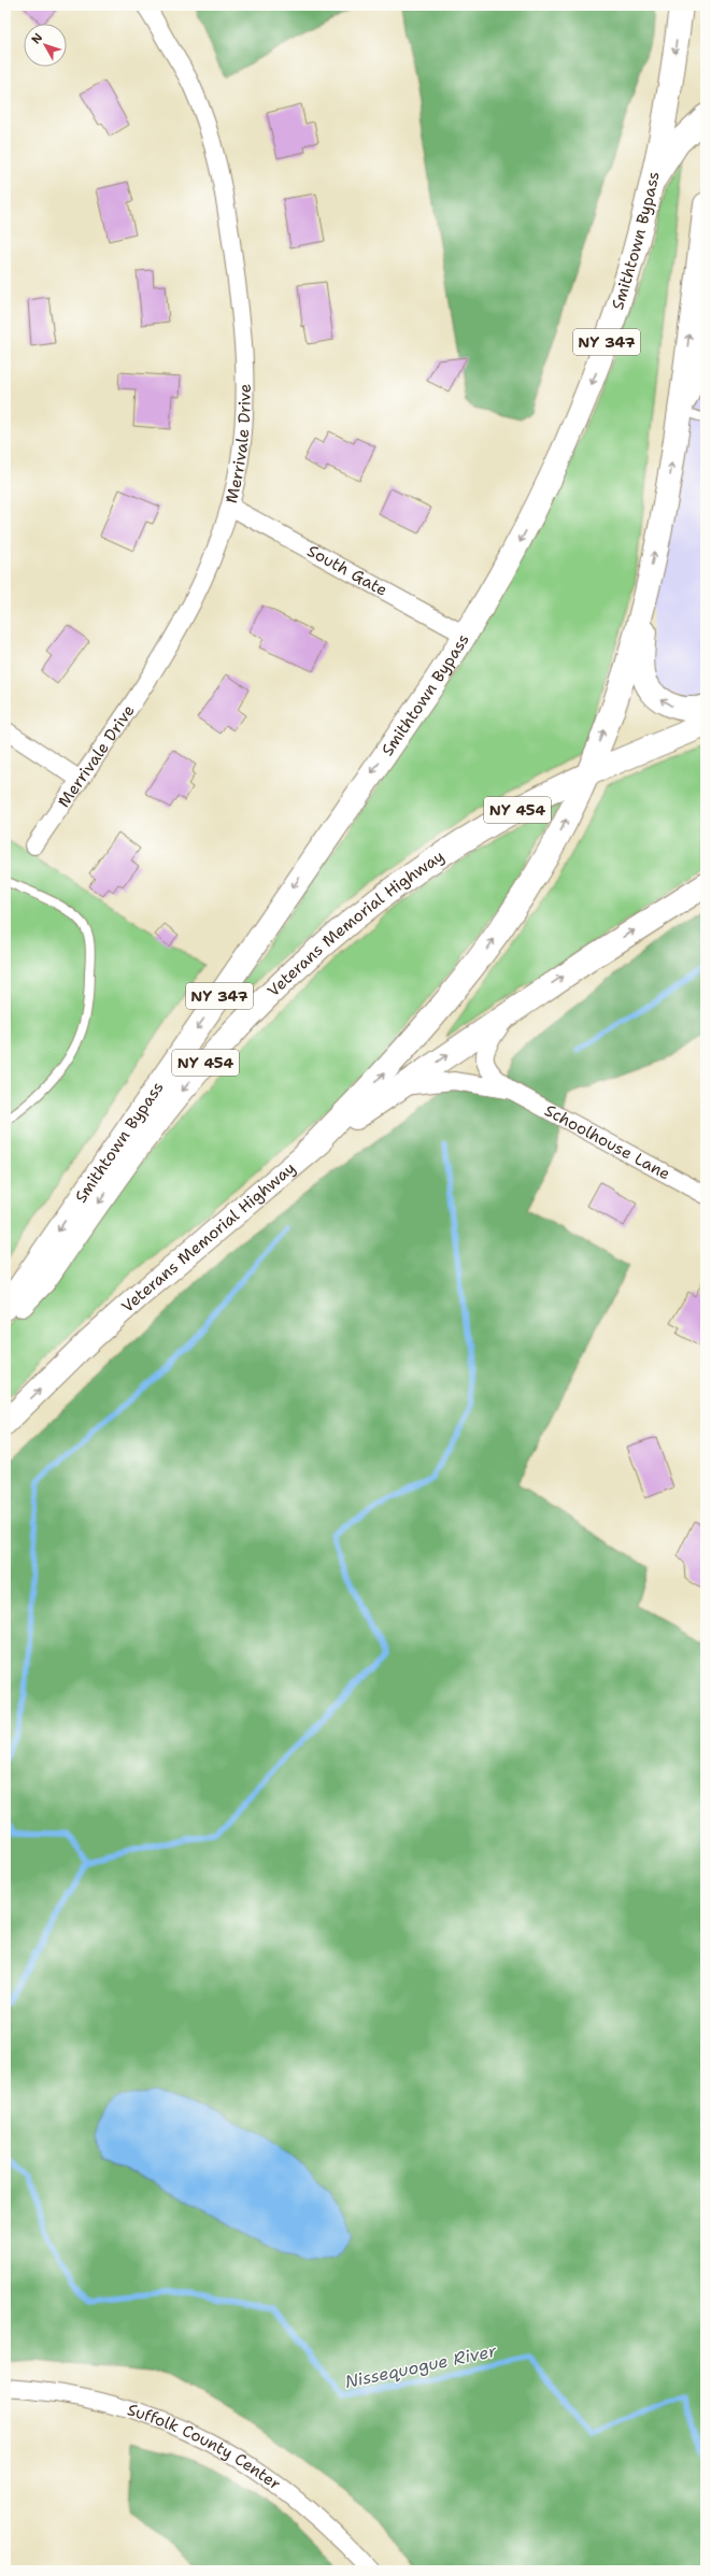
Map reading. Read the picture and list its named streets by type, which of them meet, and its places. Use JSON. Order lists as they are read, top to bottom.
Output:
{
  "streets": {
    "main road": [
      "Smithtown Bypass",
      "NY 347",
      "NY 454",
      "Veterans Memorial Highway"
    ],
    "street": [
      "Merrivale Drive",
      "South Gate",
      "Schoolhouse Lane",
      "Suffolk County Center"
    ]
  },
  "crossings": [
    ["Smithtown Bypass", "South Gate"],
    ["Merrivale Drive", "South Gate"],
    ["Veterans Memorial Highway", "Schoolhouse Lane"]
  ],
  "water": ["Nissequogue River"],
  "north": "top left"
}
